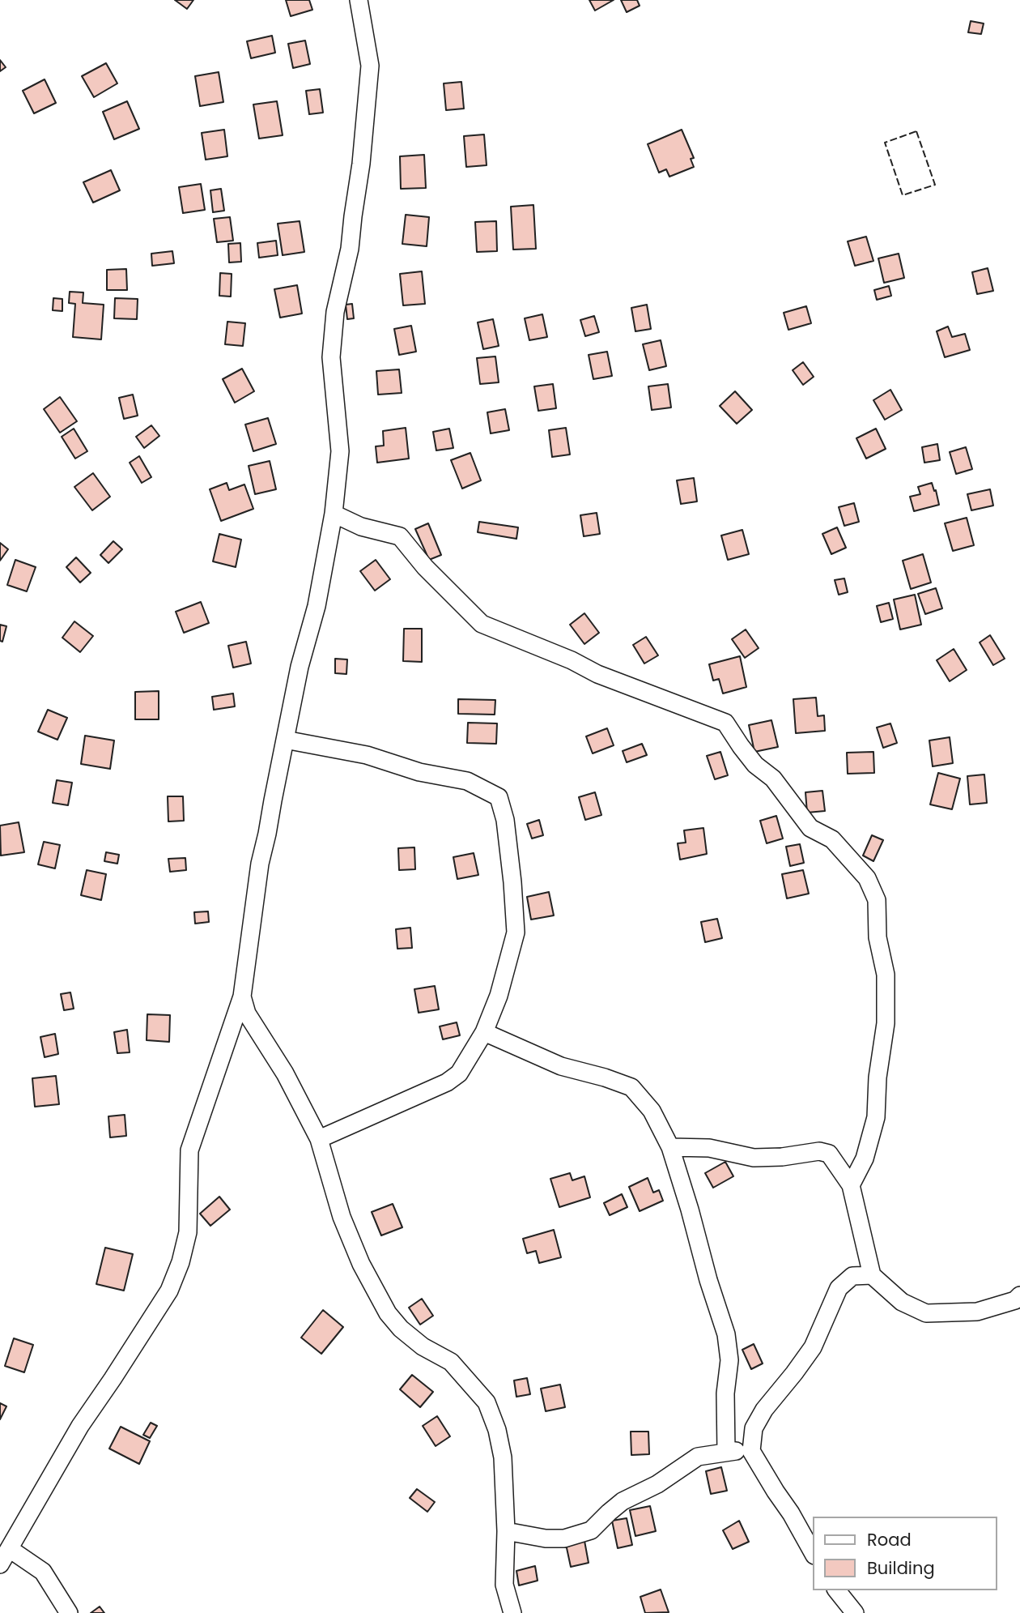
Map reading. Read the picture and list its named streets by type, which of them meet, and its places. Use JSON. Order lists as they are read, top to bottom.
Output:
{
  "legend": ["Road", "Building"]
}
